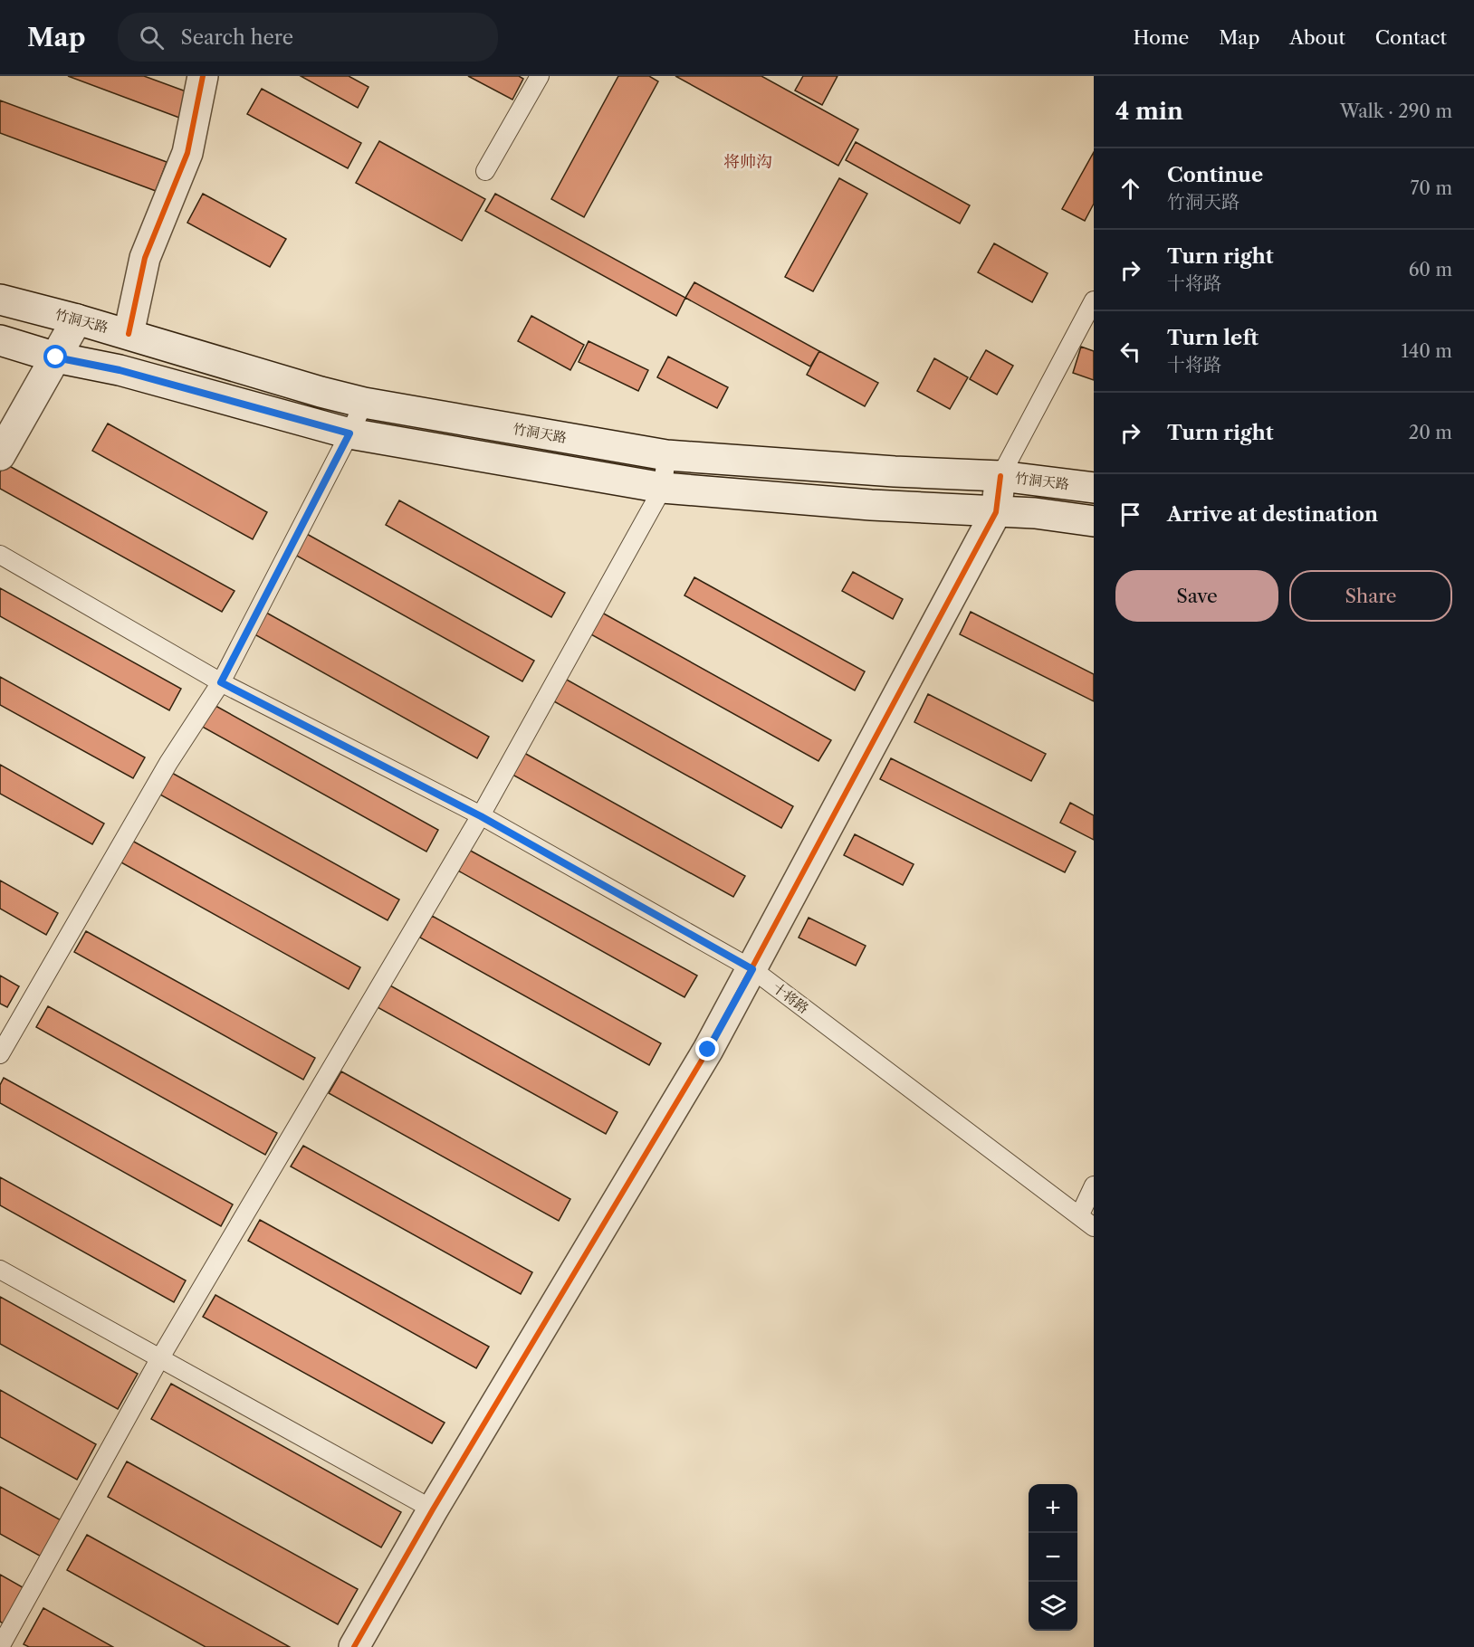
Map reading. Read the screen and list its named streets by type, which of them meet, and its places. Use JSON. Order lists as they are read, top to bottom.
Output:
{
  "streets": {
    "main road": ["竹洞天路"],
    "lane": ["十将路"]
  },
  "districts": ["将帅沟"],
  "page": {
    "header": "Map",
    "search": "Search here",
    "nav": [
      "Home",
      "Map",
      "About",
      "Contact"
    ],
    "heading": ["4 min", "Walk · 290 m"],
    "list": [
      ["Continue", "竹洞天路", "70 m"],
      ["Turn right", "十将路", "60 m"],
      ["Turn left", "十将路", "140 m"],
      ["Turn right", "20 m"],
      "Arrive at destination"
    ],
    "buttons": ["Save", "Share"],
    "map_buttons": ["+", "−"]
  }
}
